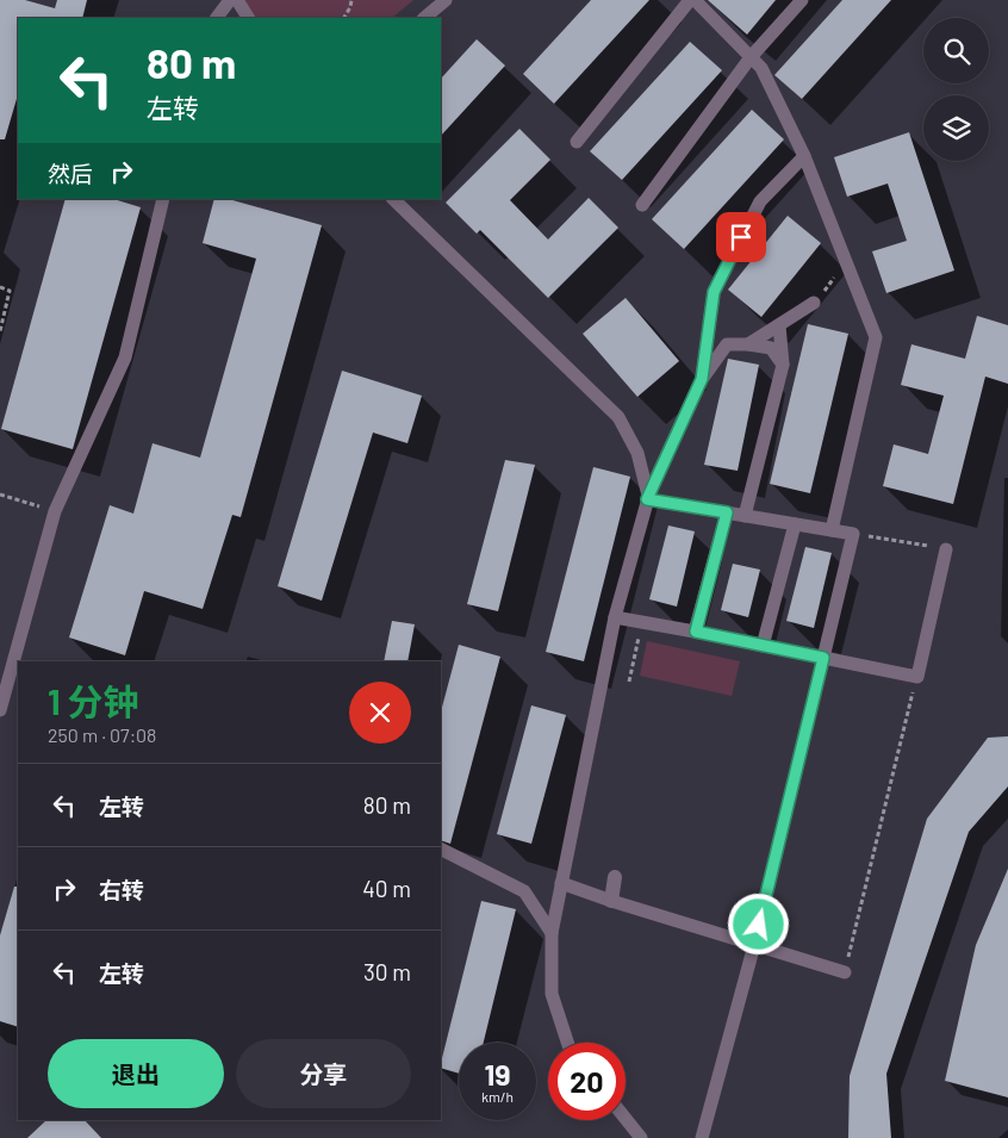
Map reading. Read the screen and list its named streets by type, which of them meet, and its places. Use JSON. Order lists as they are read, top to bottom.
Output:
{
  "page": {
    "turn": ["80 m", "左转"],
    "then": "然后",
    "heading": ["1 分钟", "250 m · 07:08"],
    "list": [
      {
        "name": "左转",
        "value": "80 m"
      },
      {
        "name": "右转",
        "value": "40 m"
      },
      {
        "name": "左转",
        "value": "30 m"
      }
    ],
    "buttons": ["退出", "分享"],
    "speed": "19 km/h",
    "limit": "20"
  }
}
